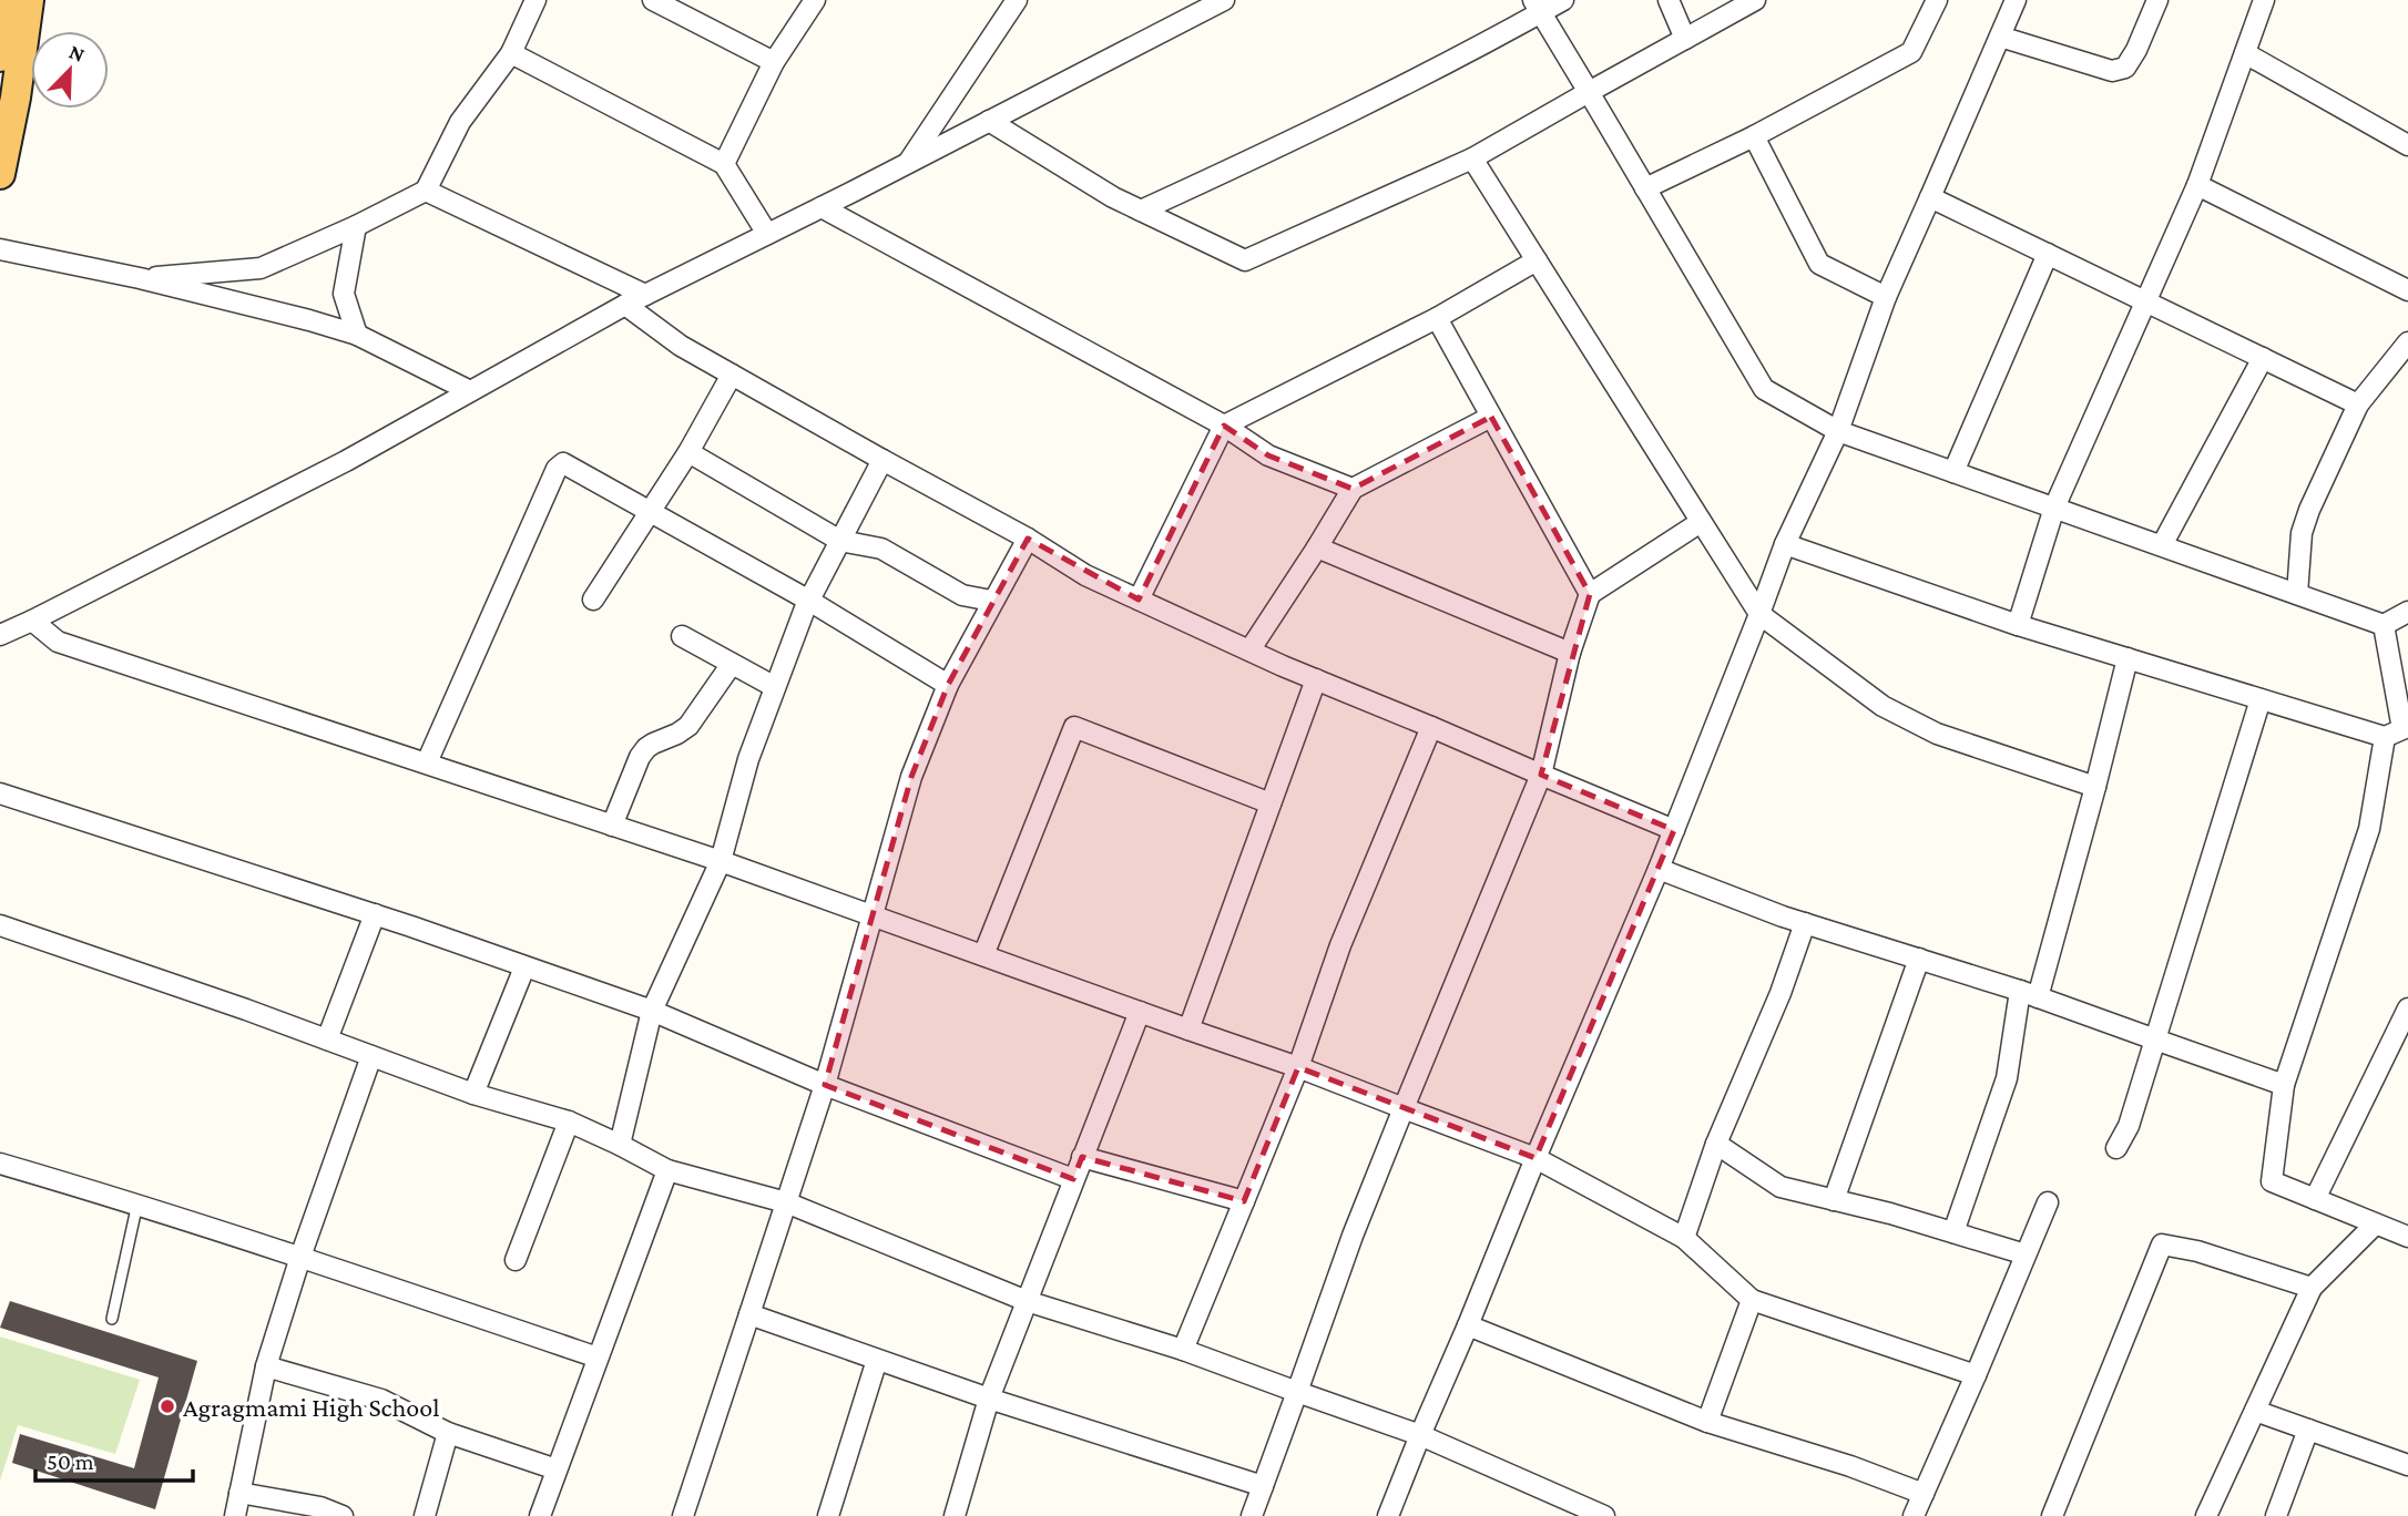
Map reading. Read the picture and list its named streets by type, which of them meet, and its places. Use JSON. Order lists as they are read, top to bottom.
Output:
{
  "places": ["Agragmami High School"],
  "scale_bar": "50 m",
  "north": "top right"
}
